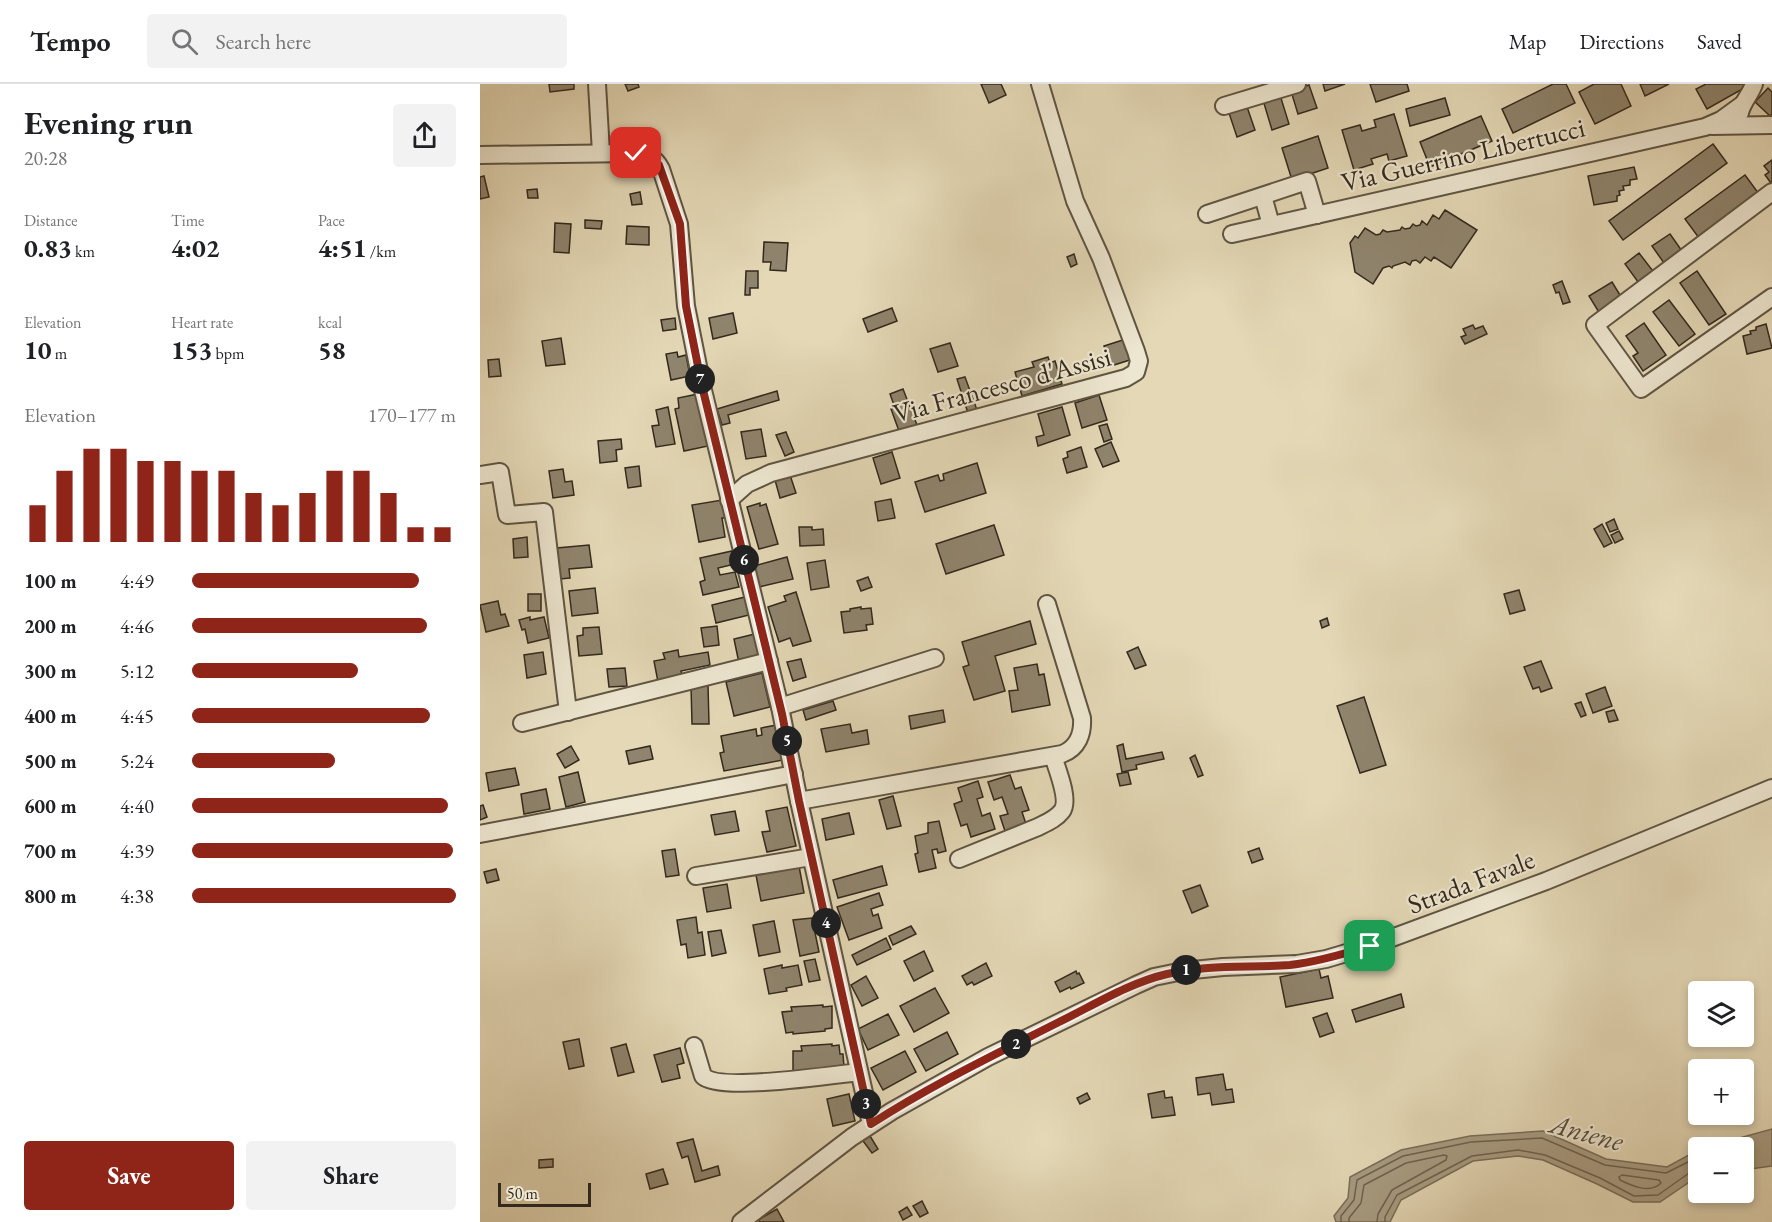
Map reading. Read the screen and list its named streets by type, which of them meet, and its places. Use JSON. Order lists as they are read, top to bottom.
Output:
{
  "streets": {
    "street": ["Via Guerrino Libertucci", "Via Francesco d'Assisi", "Strada Favale"]
  },
  "water": ["Aniene"],
  "scale_bar": "50 m",
  "page": {
    "header": "Tempo",
    "search": "Search here",
    "nav": ["Map", "Directions", "Saved"],
    "heading": ["Evening run", "20:28"],
    "stats": [
      ["Distance", "0.83 km"],
      ["Time", "4:02"],
      ["Pace", "4:51 /km"],
      ["Elevation", "10 m"],
      ["Heart rate", "153 bpm"],
      ["kcal", "58"]
    ],
    "pins": [
      "7",
      "6",
      "5",
      "4",
      "1",
      "2",
      "3"
    ],
    "chart": ["Elevation", "170–177 m"],
    "list": [
      {
        "name": "100 m",
        "note": "4:49"
      },
      {
        "name": "200 m",
        "note": "4:46"
      },
      {
        "name": "300 m",
        "note": "5:12"
      },
      {
        "name": "400 m",
        "note": "4:45"
      },
      {
        "name": "500 m",
        "note": "5:24"
      },
      {
        "name": "600 m",
        "note": "4:40"
      },
      {
        "name": "700 m",
        "note": "4:39"
      },
      {
        "name": "800 m",
        "note": "4:38"
      }
    ],
    "map_buttons": ["+", "−"],
    "buttons": ["Save", "Share"],
    "scale": "50 m"
  }
}
